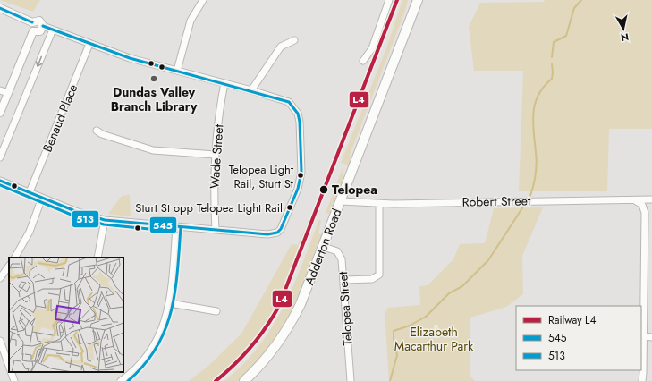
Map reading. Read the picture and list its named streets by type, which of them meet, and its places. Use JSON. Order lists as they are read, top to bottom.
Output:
{
  "streets": {
    "main road": ["Adderton Road"],
    "street": [
      "Benaud Place",
      "Wade Street",
      "Robert Street",
      "Telopea Street"
    ]
  },
  "crossings": [
    ["Robert Street", "Adderton Road"],
    ["Adderton Road", "Telopea Street"]
  ],
  "parks": ["Elizabeth Macarthur Park"],
  "places": [
    "Dundas Valley Branch Library",
    "Telopea Light Rail, Sturt St",
    "Telopea",
    "Sturt St opp Telopea Light Rail"
  ],
  "lines": ["rail line L4", "transit line 545", "transit line 513"],
  "legend": ["Railway L4", "545", "513"],
  "north": "bottom"
}
